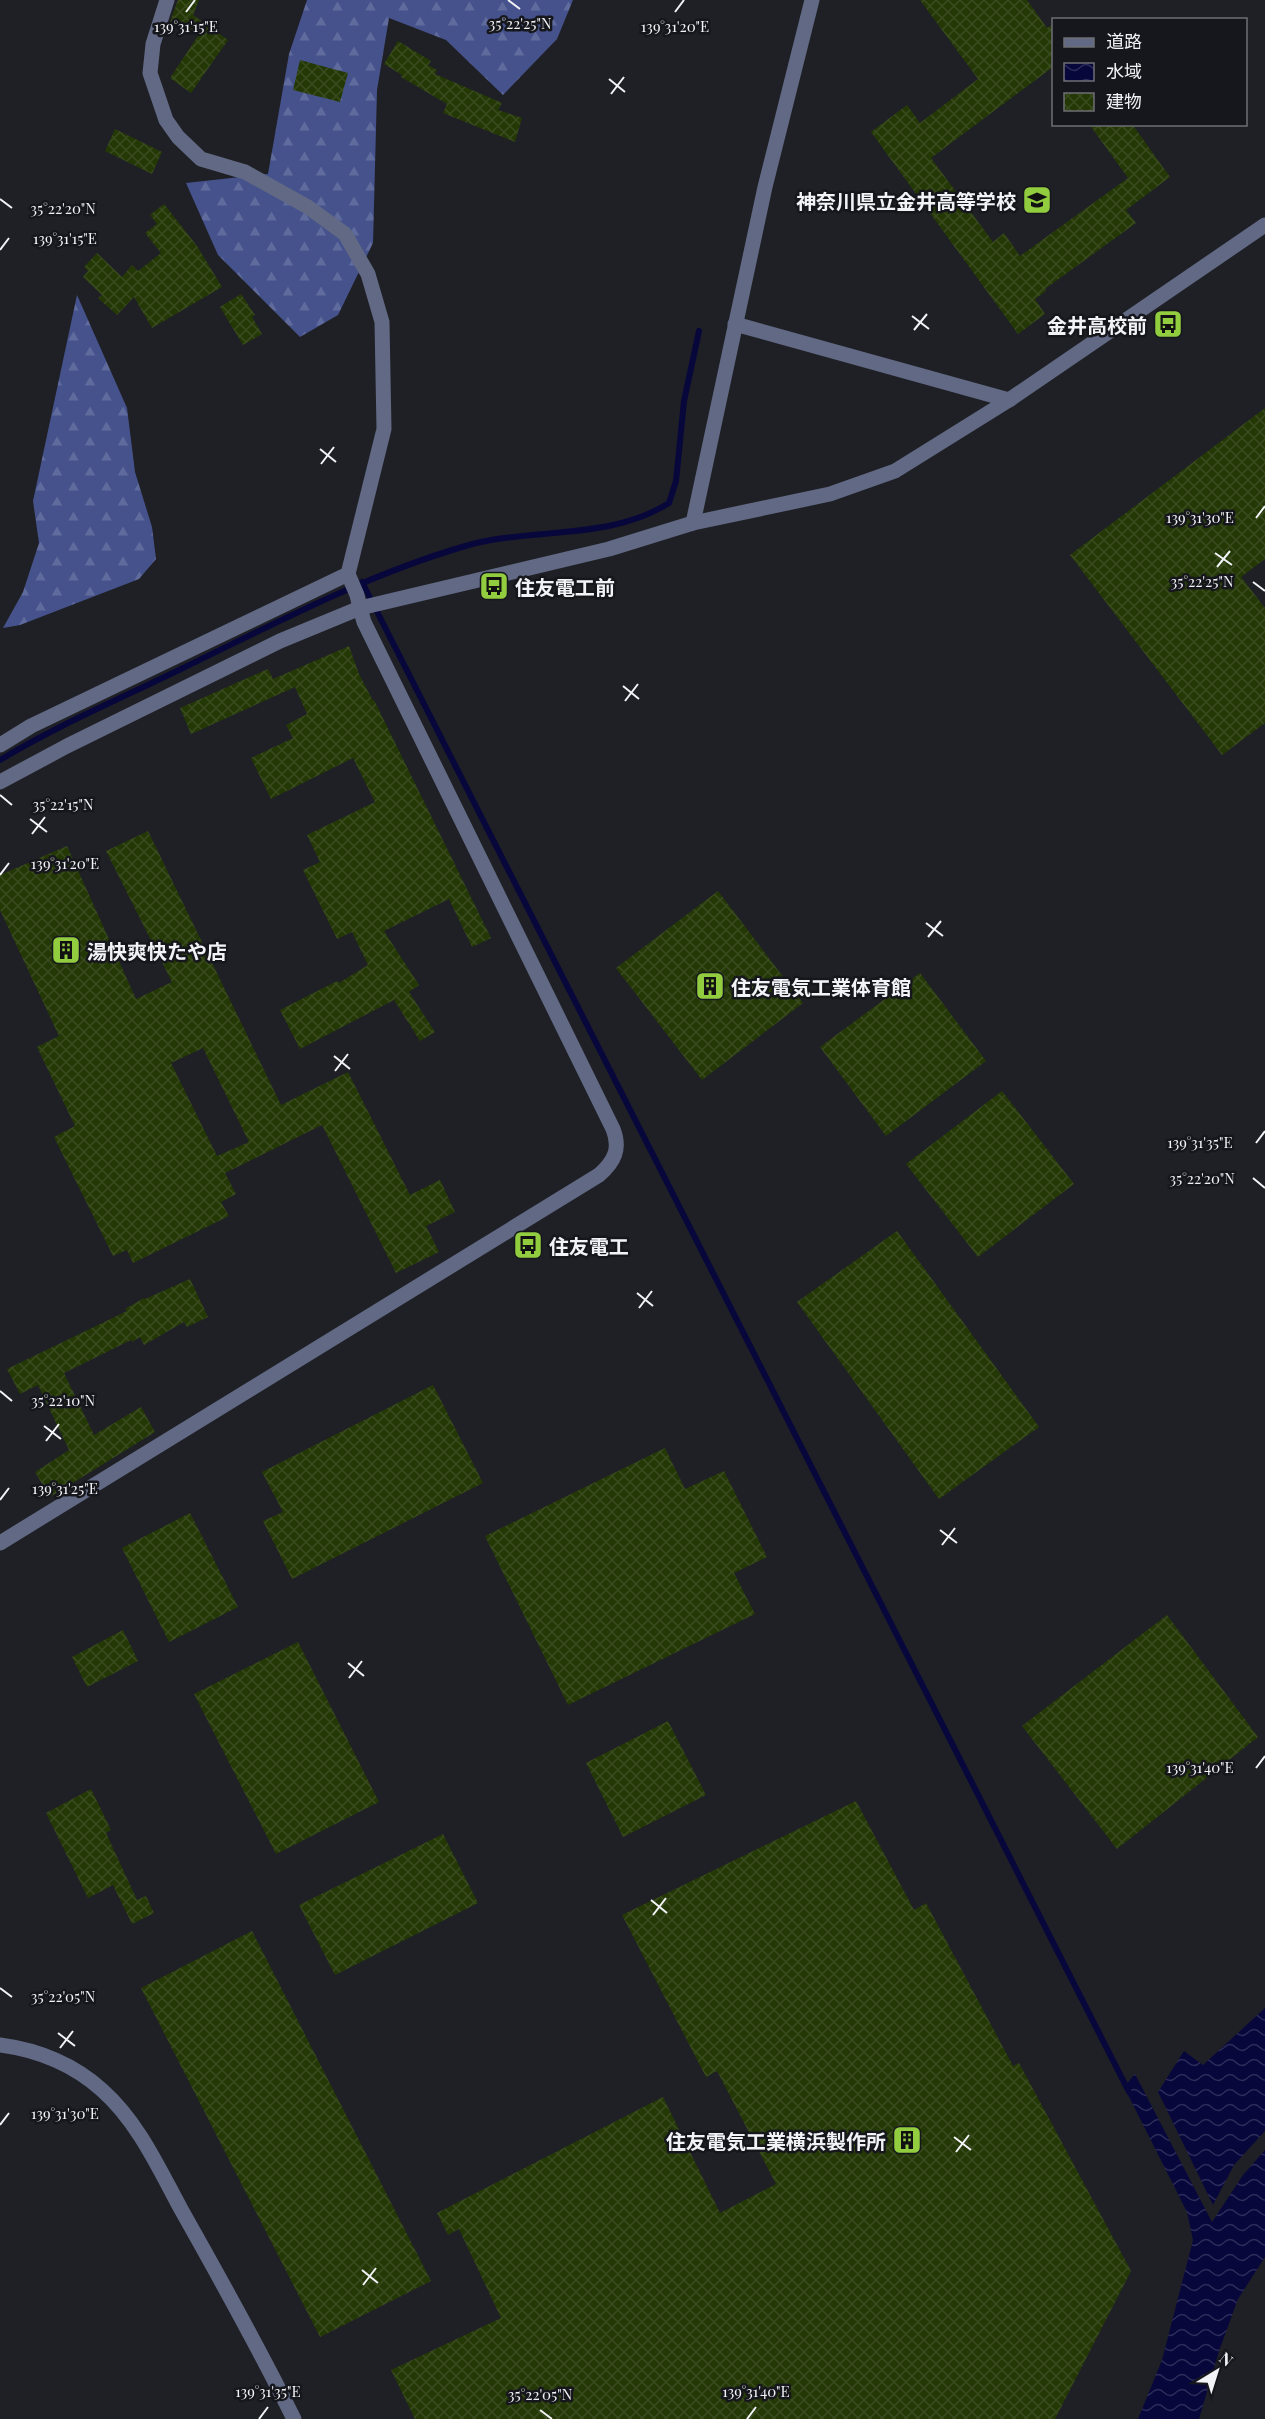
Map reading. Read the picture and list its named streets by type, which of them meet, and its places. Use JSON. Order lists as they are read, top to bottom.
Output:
{
  "places": {
    "school or university": ["神奈川県立金井高等学校"],
    "bus stop": ["金井高校前", "住友電工前", "住友電工"],
    "building": ["湯快爽快たや店", "住友電気工業体育館", "住友電気工業横浜製作所"]
  },
  "legend": ["道路", "水域", "建物"],
  "north": "top right",
  "coordinates": [
    "35°22'25\"N",
    "139°31'15\"E",
    "139°31'20\"E",
    "35°22'20\"N",
    "139°31'30\"E",
    "35°22'15\"N",
    "139°31'35\"E",
    "35°22'10\"N",
    "139°31'25\"E",
    "139°31'40\"E",
    "35°22'05\"N"
  ]
}
